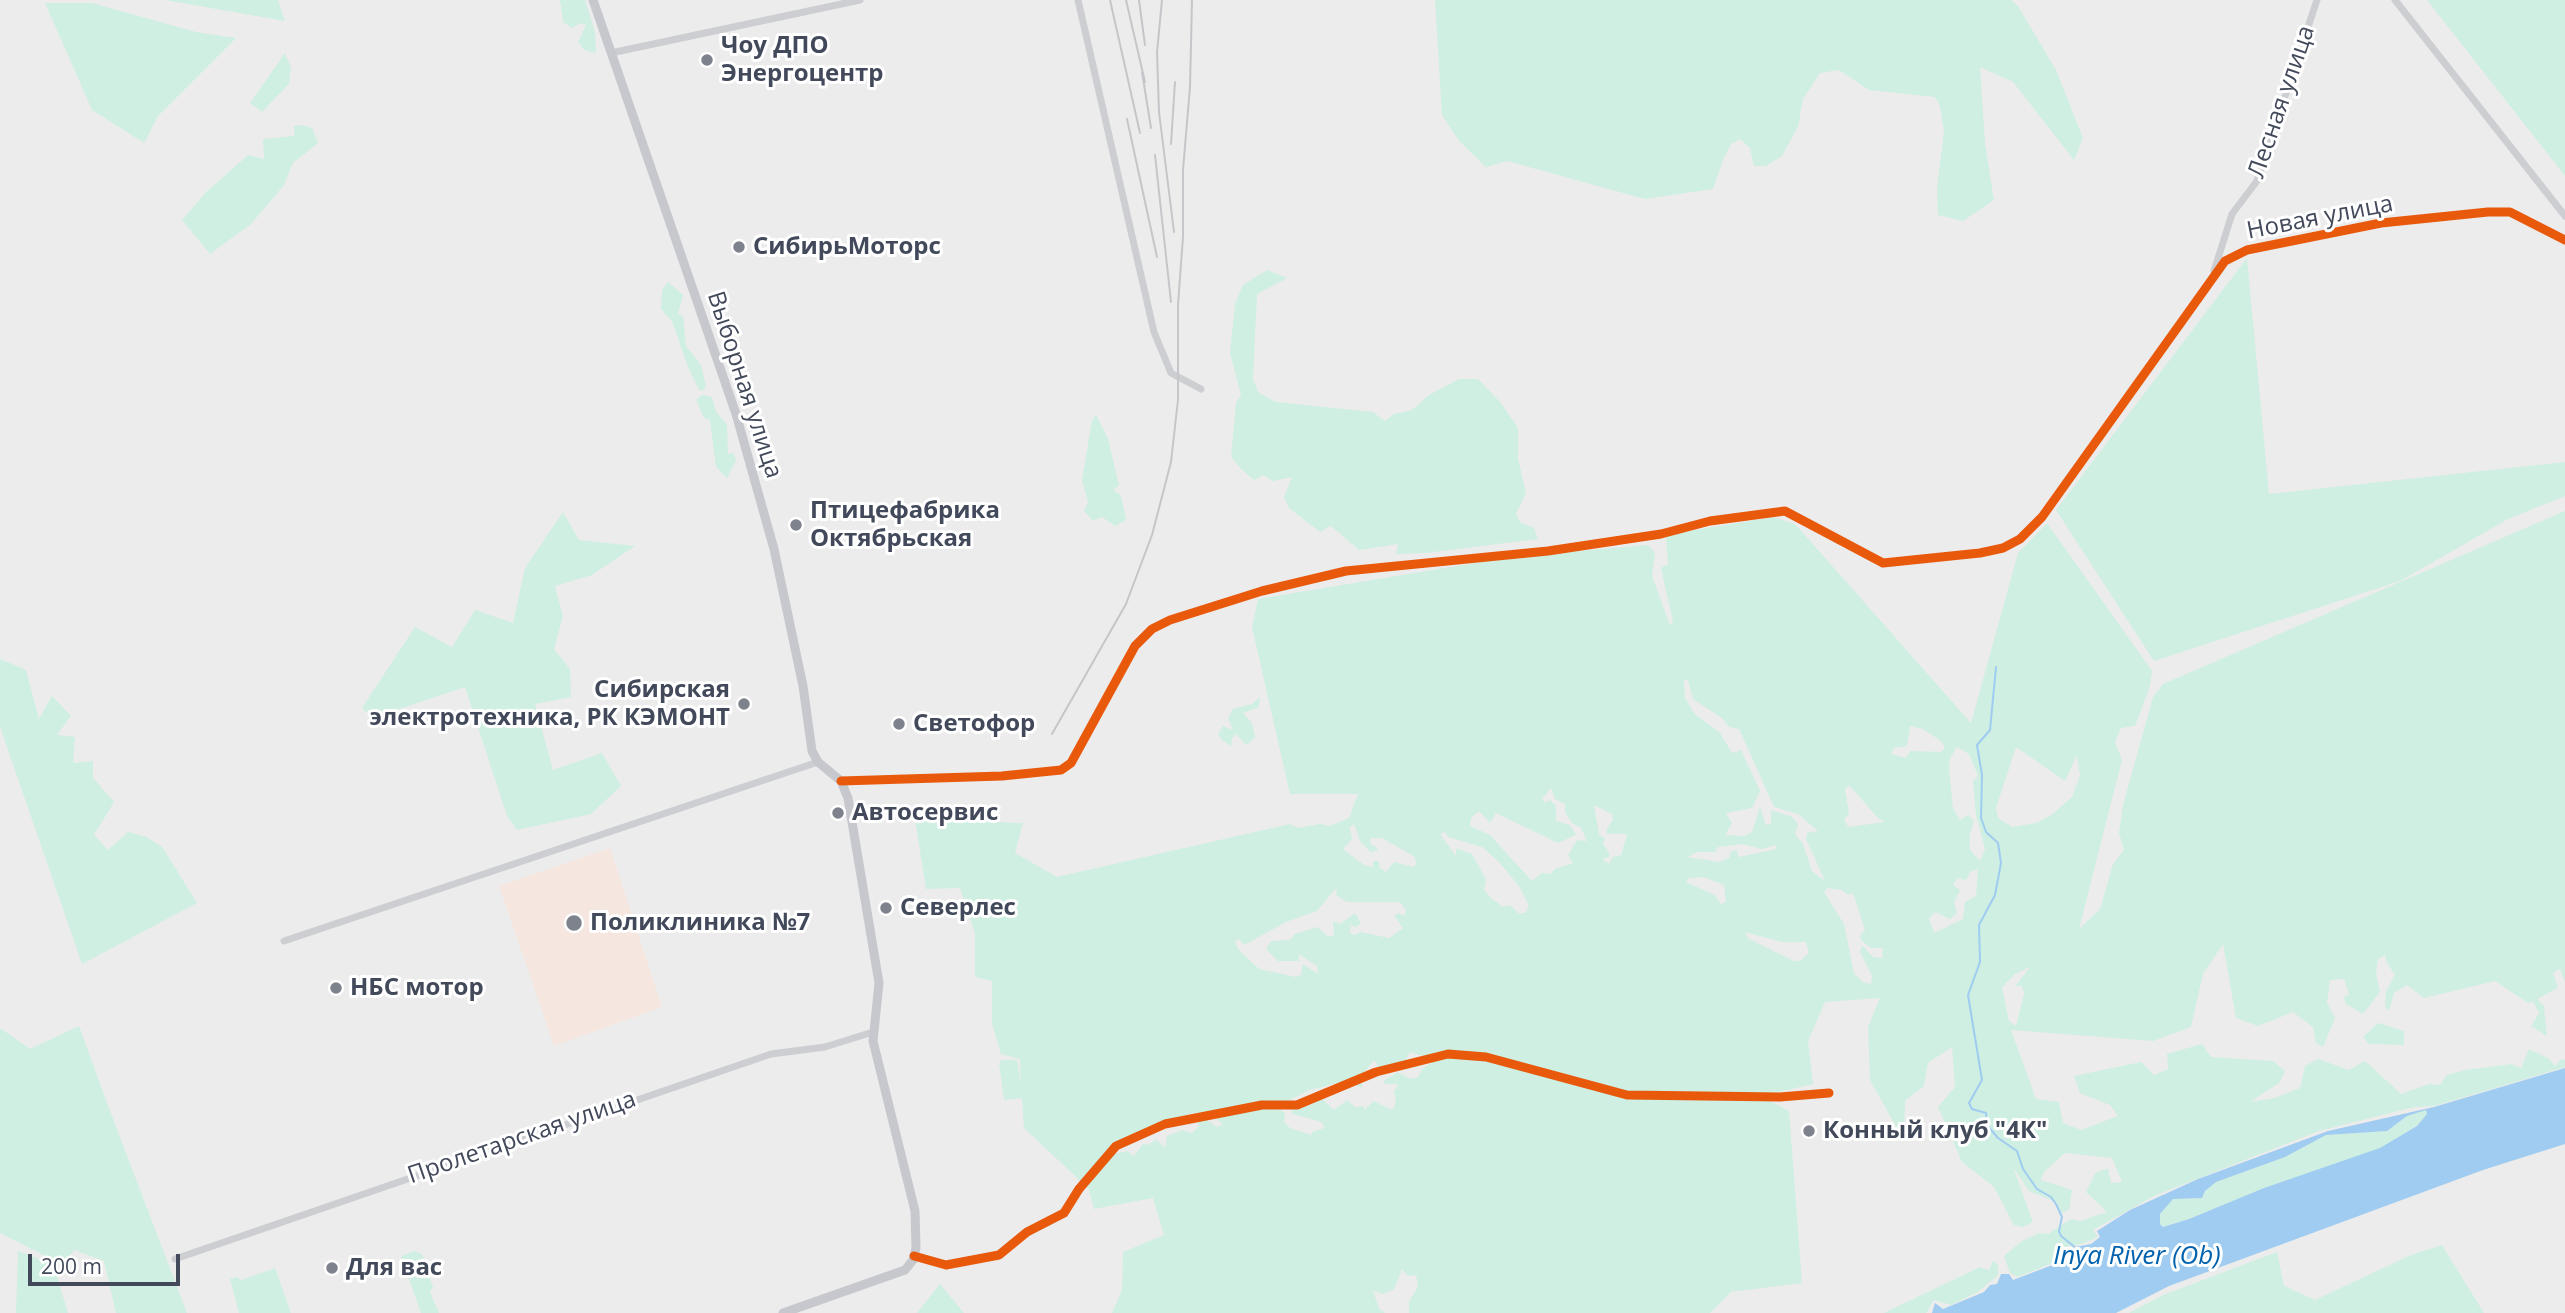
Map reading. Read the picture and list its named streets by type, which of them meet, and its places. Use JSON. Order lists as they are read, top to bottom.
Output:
{
  "streets": {
    "main road": ["Выборная улица"],
    "street": ["Лесная улица", "Новая улица", "Пролетарская улица"]
  },
  "crossings": [
    ["Лесная улица", "Новая улица"]
  ],
  "water": ["Inya River (Ob)"],
  "places": [
    "Чоу ДПО Энергоцентр",
    "СибирьМоторс",
    "Птицефабрика Октябрьская",
    "Сибирская электротехника, РК КЭМОНТ",
    "Светофор",
    "Автосервис",
    "Северлес",
    "Поликлиника №7",
    "НБС мотор",
    "Конный клуб \"4К\"",
    "Для вас"
  ],
  "scale_bar": "200 m"
}
